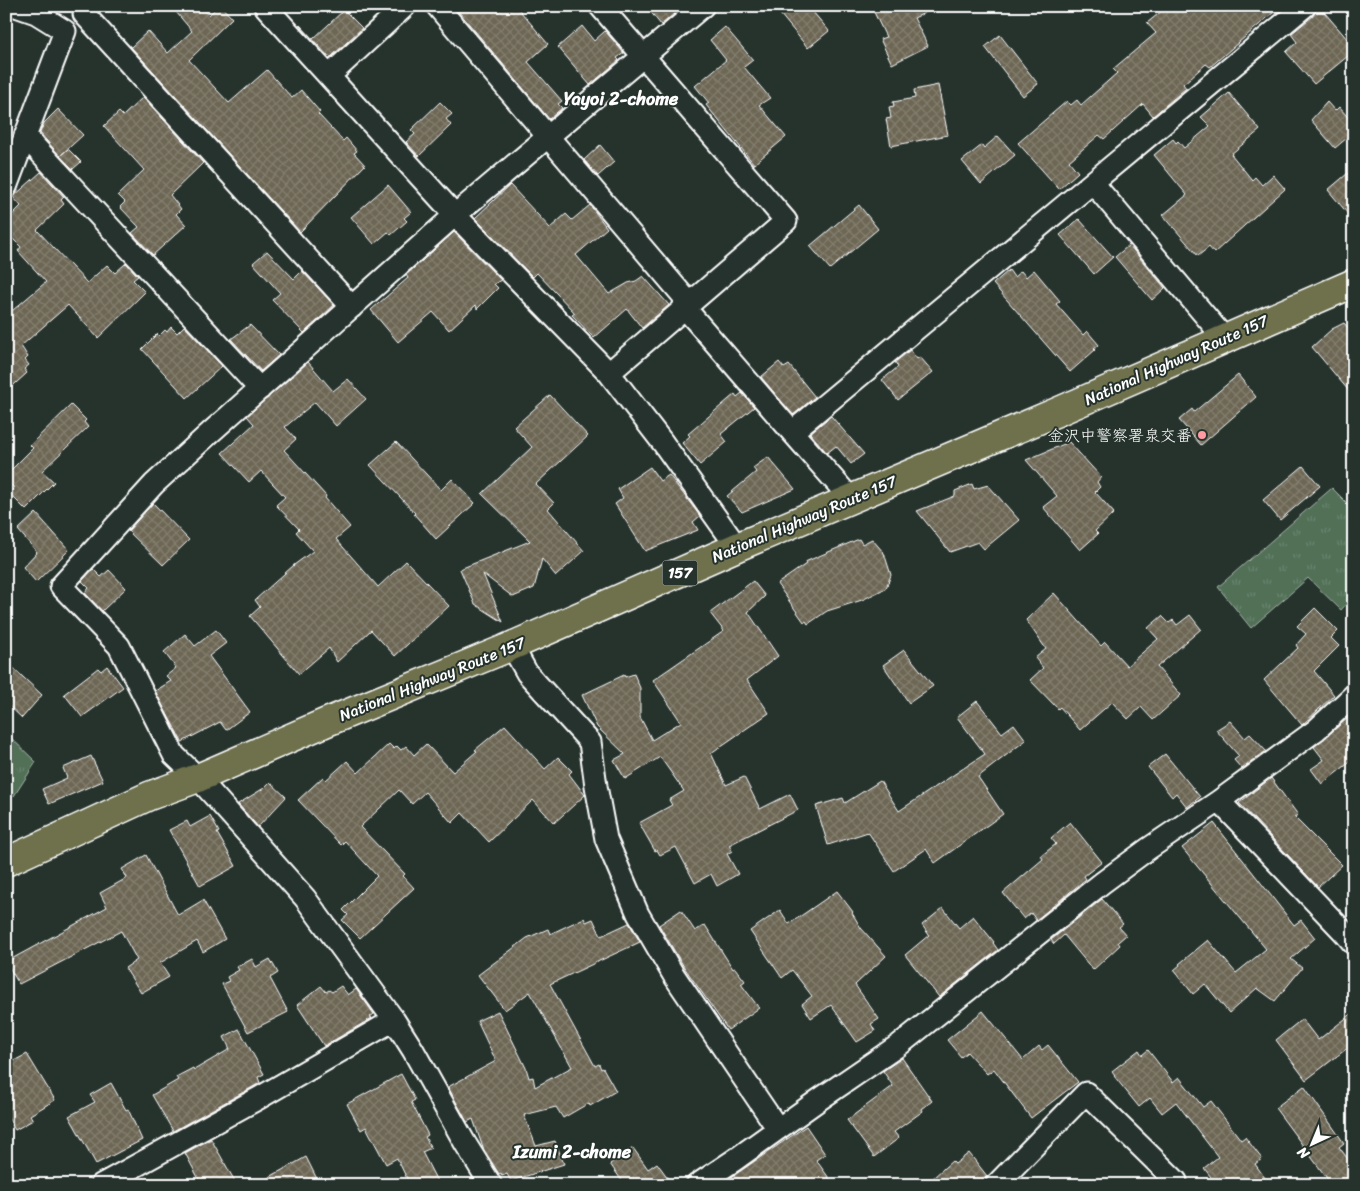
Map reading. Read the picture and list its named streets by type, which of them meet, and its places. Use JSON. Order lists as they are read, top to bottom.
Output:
{
  "streets": {
    "highway": ["National Highway Route 157", "157"]
  },
  "districts": ["Yayoi 2-chome", "Izumi 2-chome"],
  "places": ["金沢中警察署泉交番"],
  "north": "bottom left"
}
